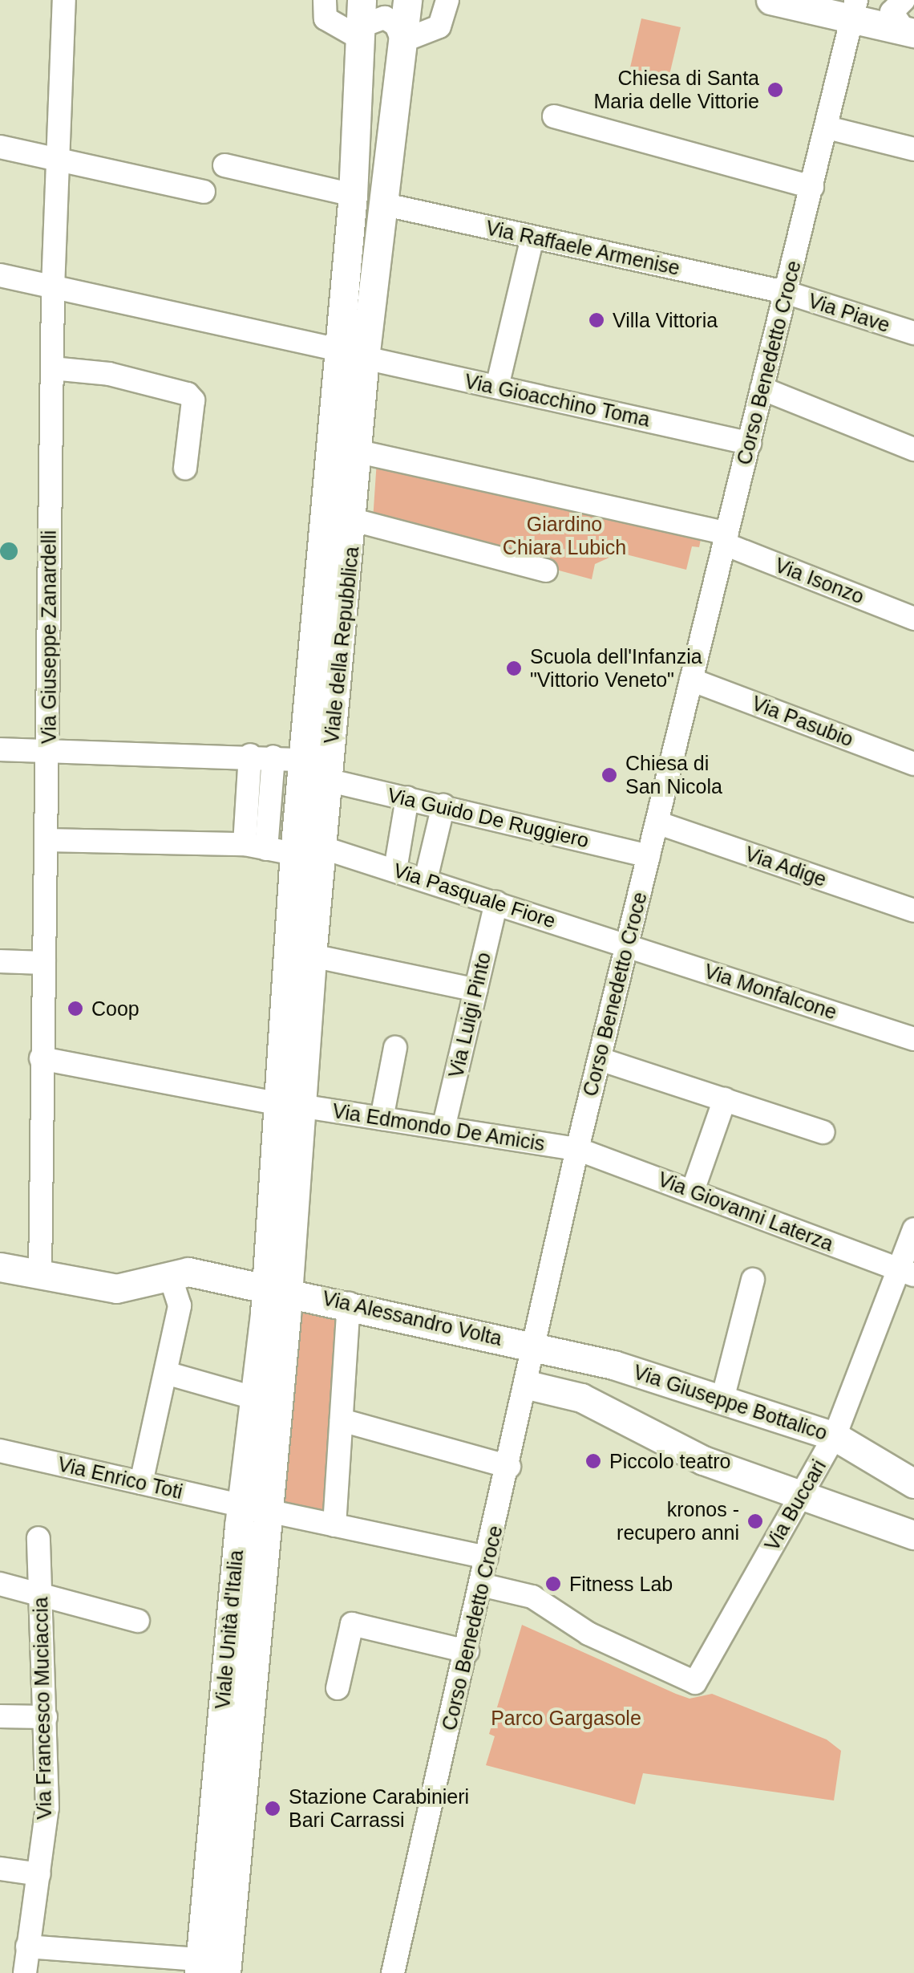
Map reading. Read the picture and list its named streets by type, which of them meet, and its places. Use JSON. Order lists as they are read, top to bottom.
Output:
{
  "streets": {
    "main road": [
      "Viale della Repubblica",
      "Via Alessandro Volta",
      "Via Giuseppe Bottalico",
      "Viale Unità d'Italia"
    ],
    "street": [
      "Via Raffaele Armenise",
      "Via Piave",
      "Corso Benedetto Croce",
      "Via Gioacchino Toma",
      "Via Isonzo",
      "Via Giuseppe Zanardelli",
      "Via Pasubio",
      "Via Guido De Ruggiero",
      "Via Adige",
      "Via Pasquale Fiore",
      "Via Monfalcone",
      "Via Luigi Pinto",
      "Via Edmondo De Amicis",
      "Via Giovanni Laterza",
      "Via Enrico Toti",
      "Via Buccari",
      "Via Francesco Muciaccia"
    ]
  },
  "crossings": [
    ["Via Raffaele Armenise", "Via Piave"],
    ["Via Raffaele Armenise", "Corso Benedetto Croce"],
    ["Via Raffaele Armenise", "Viale della Repubblica"],
    ["Via Piave", "Corso Benedetto Croce"],
    ["Corso Benedetto Croce", "Via Gioacchino Toma"],
    ["Corso Benedetto Croce", "Via Isonzo"],
    ["Corso Benedetto Croce", "Via Pasubio"],
    ["Corso Benedetto Croce", "Via Guido De Ruggiero"],
    ["Corso Benedetto Croce", "Via Adige"],
    ["Corso Benedetto Croce", "Via Pasquale Fiore"],
    ["Corso Benedetto Croce", "Via Monfalcone"],
    ["Corso Benedetto Croce", "Via Edmondo De Amicis"],
    ["Corso Benedetto Croce", "Via Giovanni Laterza"],
    ["Corso Benedetto Croce", "Via Alessandro Volta"],
    ["Corso Benedetto Croce", "Via Giuseppe Bottalico"],
    ["Corso Benedetto Croce", "Via Enrico Toti"],
    ["Corso Benedetto Croce", "Via Buccari"],
    ["Via Gioacchino Toma", "Viale della Repubblica"],
    ["Via Isonzo", "Viale della Repubblica"],
    ["Via Giuseppe Zanardelli", "Via Pasquale Fiore"],
    ["Via Giuseppe Zanardelli", "Via Edmondo De Amicis"],
    ["Via Giuseppe Zanardelli", "Via Alessandro Volta"],
    ["Viale della Repubblica", "Via Guido De Ruggiero"],
    ["Viale della Repubblica", "Via Pasquale Fiore"],
    ["Viale della Repubblica", "Via Edmondo De Amicis"],
    ["Viale della Repubblica", "Via Alessandro Volta"],
    ["Viale della Repubblica", "Viale Unità d'Italia"],
    ["Via Pasquale Fiore", "Via Monfalcone"],
    ["Via Pasquale Fiore", "Via Luigi Pinto"],
    ["Via Luigi Pinto", "Via Edmondo De Amicis"],
    ["Via Edmondo De Amicis", "Via Giovanni Laterza"],
    ["Via Giovanni Laterza", "Via Buccari"],
    ["Via Alessandro Volta", "Via Giuseppe Bottalico"],
    ["Via Alessandro Volta", "Viale Unità d'Italia"],
    ["Via Giuseppe Bottalico", "Via Buccari"],
    ["Via Enrico Toti", "Viale Unità d'Italia"]
  ],
  "parks": ["Giardino Chiara Lubich", "Parco Gargasole"],
  "places": [
    "Chiesa di Santa Maria delle Vittorie",
    "Villa Vittoria",
    "Scuola dell'Infanzia \"Vittorio Veneto\"",
    "Chiesa di San Nicola",
    "Coop",
    "Piccolo teatro",
    "kronos - recupero anni",
    "Fitness Lab",
    "Stazione Carabinieri Bari Carrassi"
  ]
}
